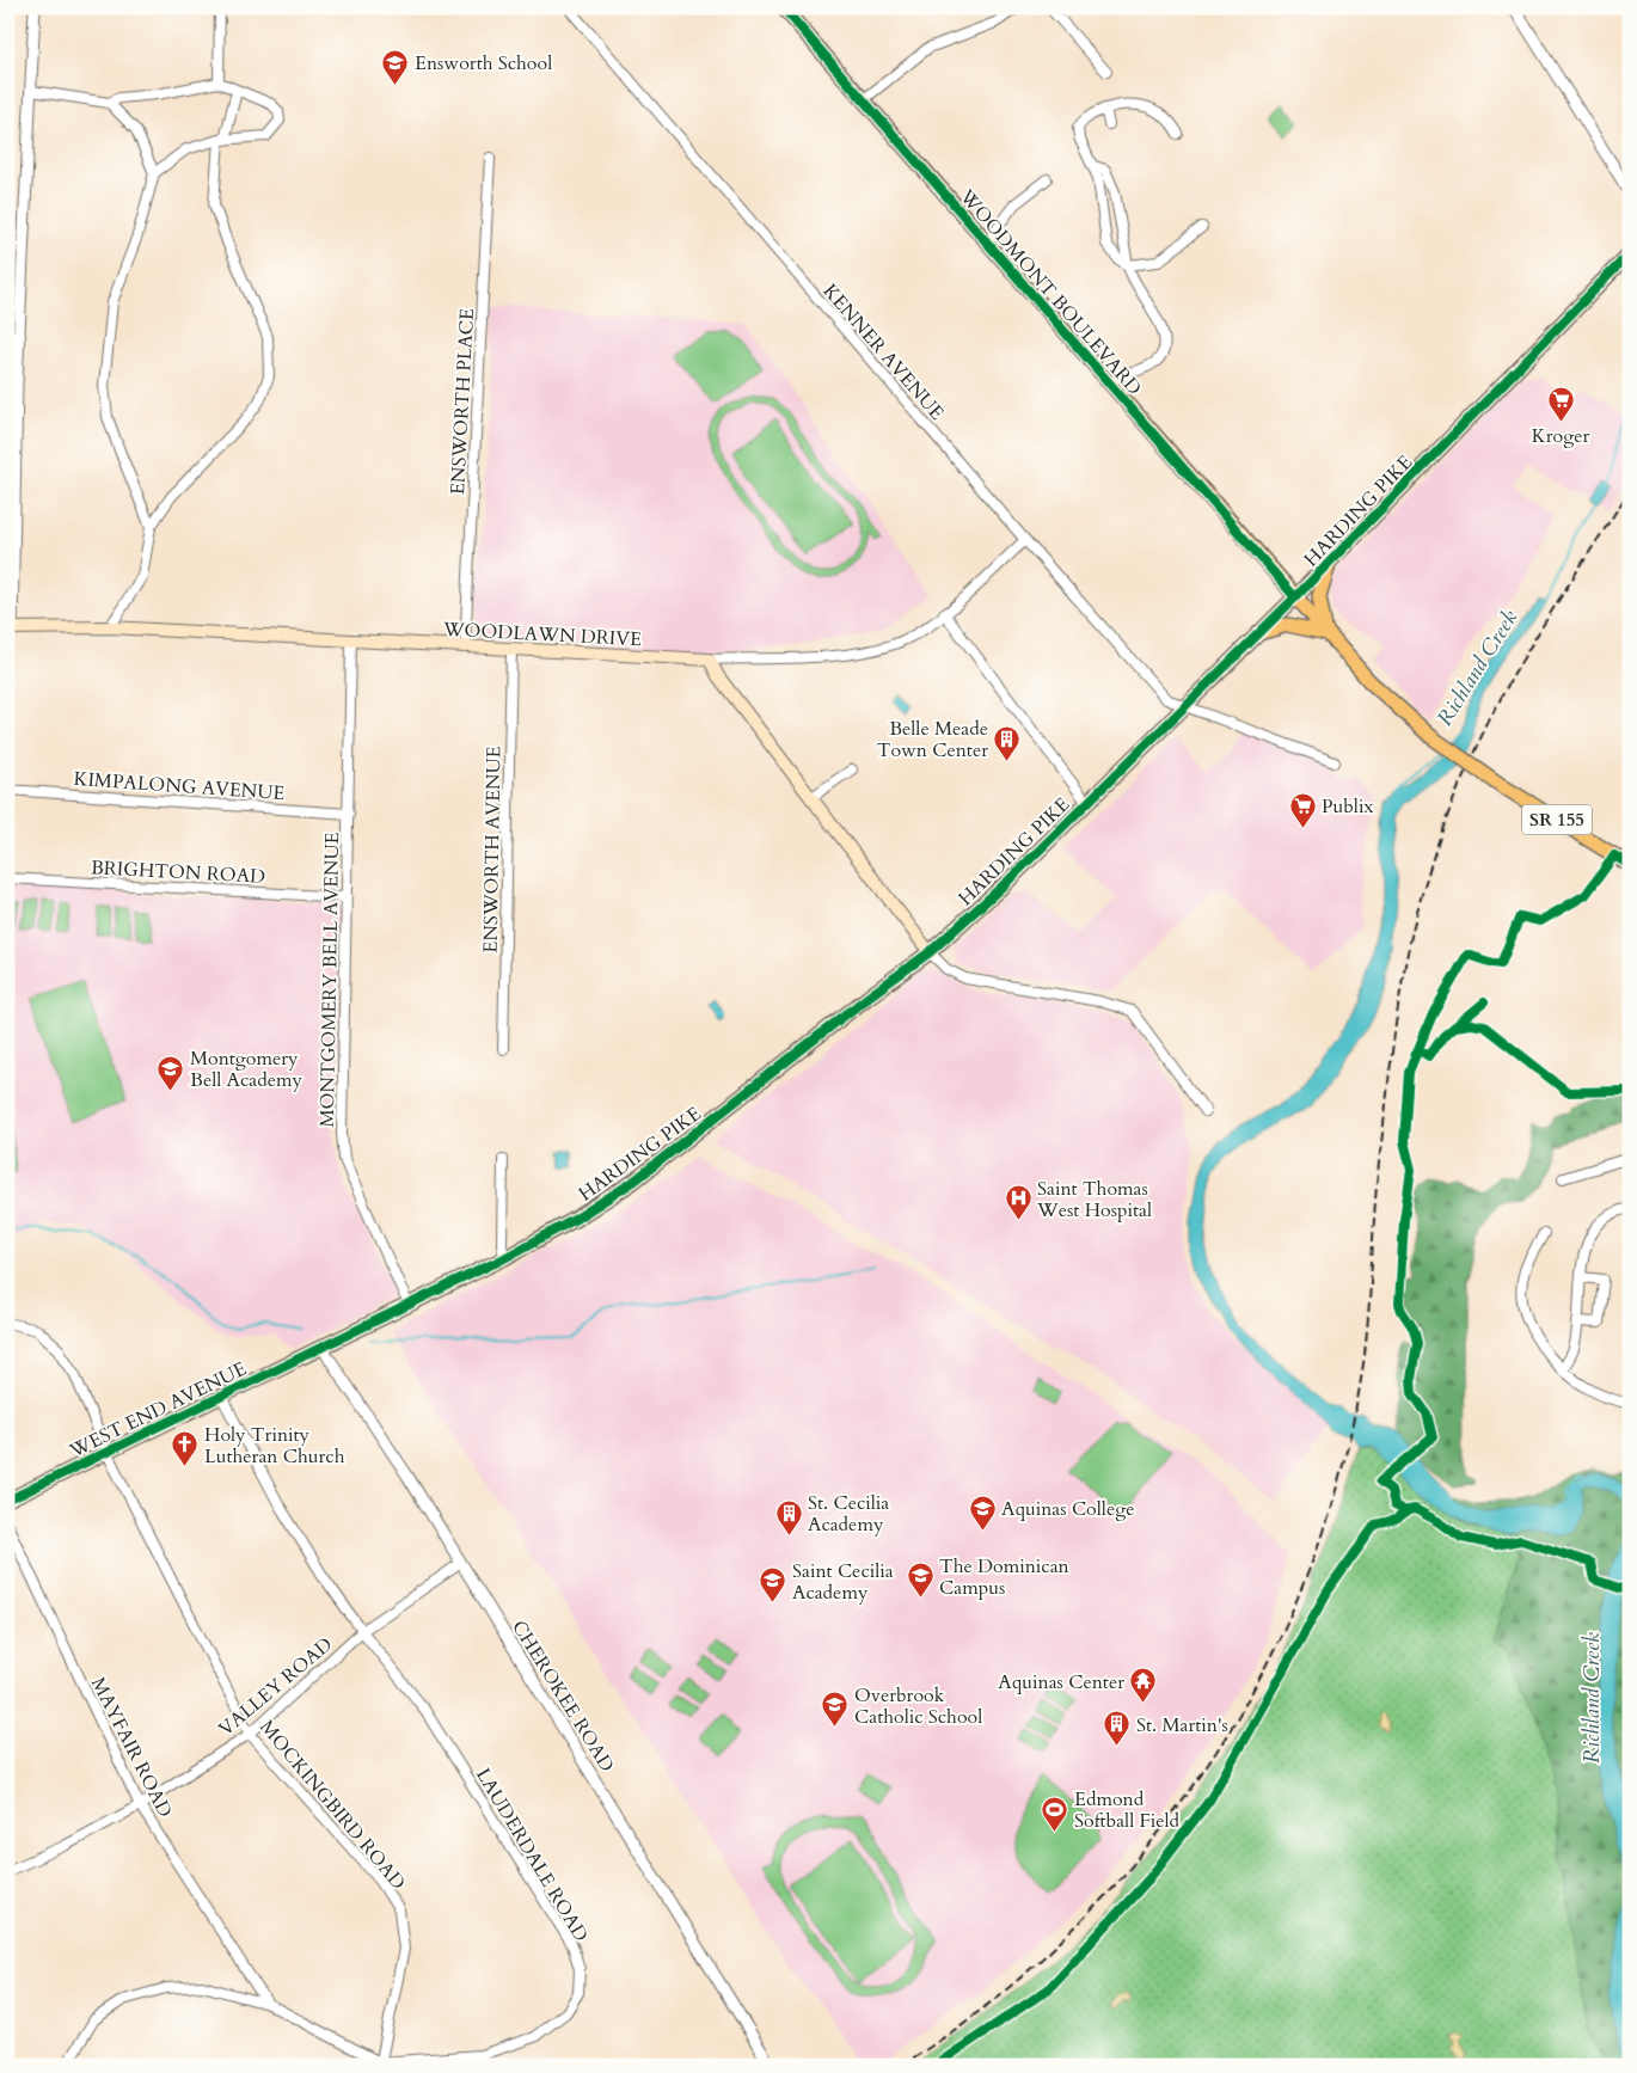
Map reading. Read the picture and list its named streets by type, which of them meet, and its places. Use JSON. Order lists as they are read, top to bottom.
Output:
{
  "streets": {
    "main road": [
      "WOODMONT BOULEVARD",
      "HARDING PIKE",
      "WOODLAWN DRIVE",
      "SR 155",
      "WEST END AVENUE"
    ],
    "street": [
      "KENNER AVENUE",
      "ENSWORTH PLACE",
      "KIMPALONG AVENUE",
      "ENSWORTH AVENUE",
      "BRIGHTON ROAD",
      "MONTGOMERY BELL AVENUE",
      "VALLEY ROAD",
      "CHEROKEE ROAD",
      "MAYFAIR ROAD",
      "MOCKINGBIRD ROAD",
      "LAUDERDALE ROAD"
    ]
  },
  "crossings": [
    ["WOODMONT BOULEVARD", "HARDING PIKE"],
    ["WOODMONT BOULEVARD", "SR 155"],
    ["KENNER AVENUE", "HARDING PIKE"],
    ["ENSWORTH PLACE", "WOODLAWN DRIVE"],
    ["HARDING PIKE", "SR 155"],
    ["HARDING PIKE", "MONTGOMERY BELL AVENUE"],
    ["HARDING PIKE", "WEST END AVENUE"],
    ["HARDING PIKE", "CHEROKEE ROAD"],
    ["WOODLAWN DRIVE", "ENSWORTH AVENUE"],
    ["WOODLAWN DRIVE", "MONTGOMERY BELL AVENUE"],
    ["KIMPALONG AVENUE", "MONTGOMERY BELL AVENUE"],
    ["BRIGHTON ROAD", "MONTGOMERY BELL AVENUE"],
    ["WEST END AVENUE", "CHEROKEE ROAD"],
    ["WEST END AVENUE", "MOCKINGBIRD ROAD"],
    ["WEST END AVENUE", "LAUDERDALE ROAD"],
    ["VALLEY ROAD", "CHEROKEE ROAD"],
    ["VALLEY ROAD", "MAYFAIR ROAD"],
    ["VALLEY ROAD", "MOCKINGBIRD ROAD"],
    ["VALLEY ROAD", "LAUDERDALE ROAD"],
    ["MOCKINGBIRD ROAD", "LAUDERDALE ROAD"]
  ],
  "water": ["Richland Creek"],
  "places": {
    "school or university": [
      "Ensworth School",
      "Montgomery Bell Academy",
      "Aquinas College",
      "The Dominican Campus",
      "Saint Cecilia Academy",
      "Overbrook Catholic School"
    ],
    "supermarket": ["Kroger", "Publix"],
    "building": ["Belle Meade Town Center", "St. Cecilia Academy", "St. Martin's"],
    "hospital": ["Saint Thomas West Hospital"],
    "church": ["Holy Trinity Lutheran Church"],
    "temple": ["Aquinas Center"],
    "sports": ["Edmond Softball Field"]
  }
}
